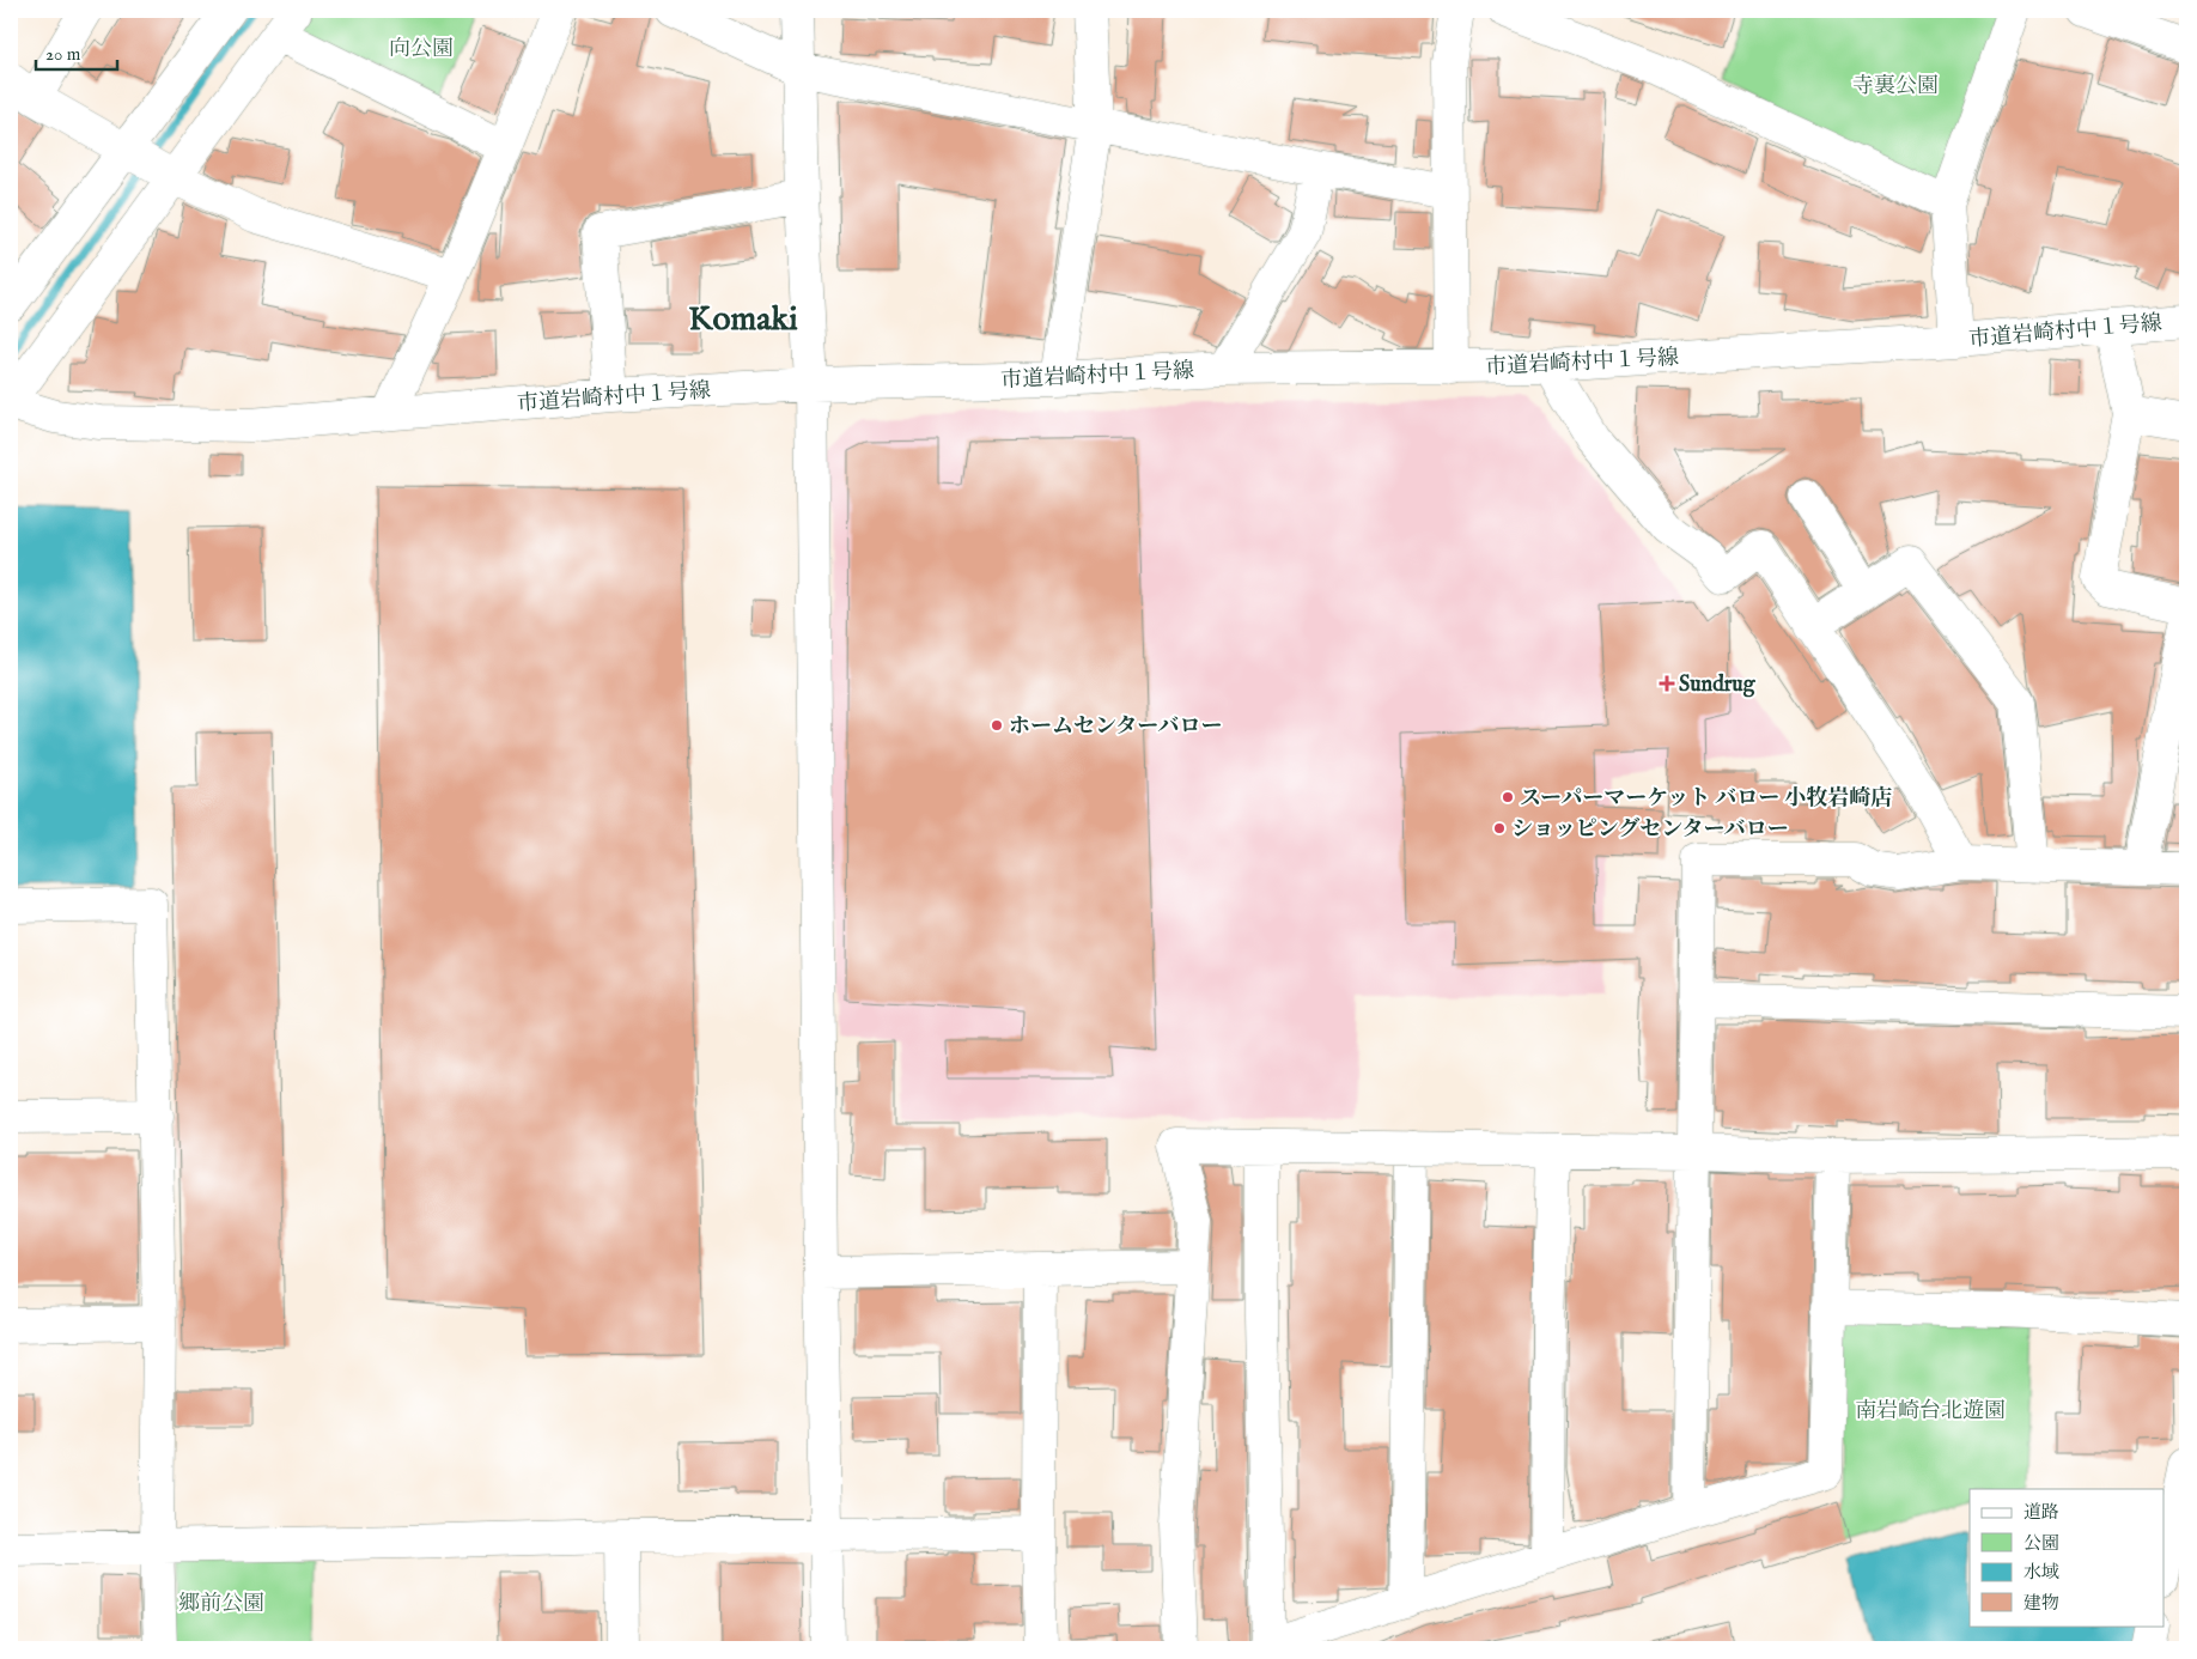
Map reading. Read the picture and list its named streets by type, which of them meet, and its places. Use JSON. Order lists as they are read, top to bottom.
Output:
{
  "streets": {
    "street": ["市道岩崎村中１号線"]
  },
  "districts": ["Komaki"],
  "parks": [
    "向公園",
    "寺裏公園",
    "南岩崎台北遊園",
    "郷前公園"
  ],
  "places": {
    "health": ["Sundrug"],
    "other": ["ホームセンターバロー", "スーパーマーケット バロー 小牧岩崎店", "ショッピングセンターバロー"]
  },
  "legend": [
    "道路",
    "公園",
    "水域",
    "建物"
  ],
  "scale_bar": "20 m"
}
